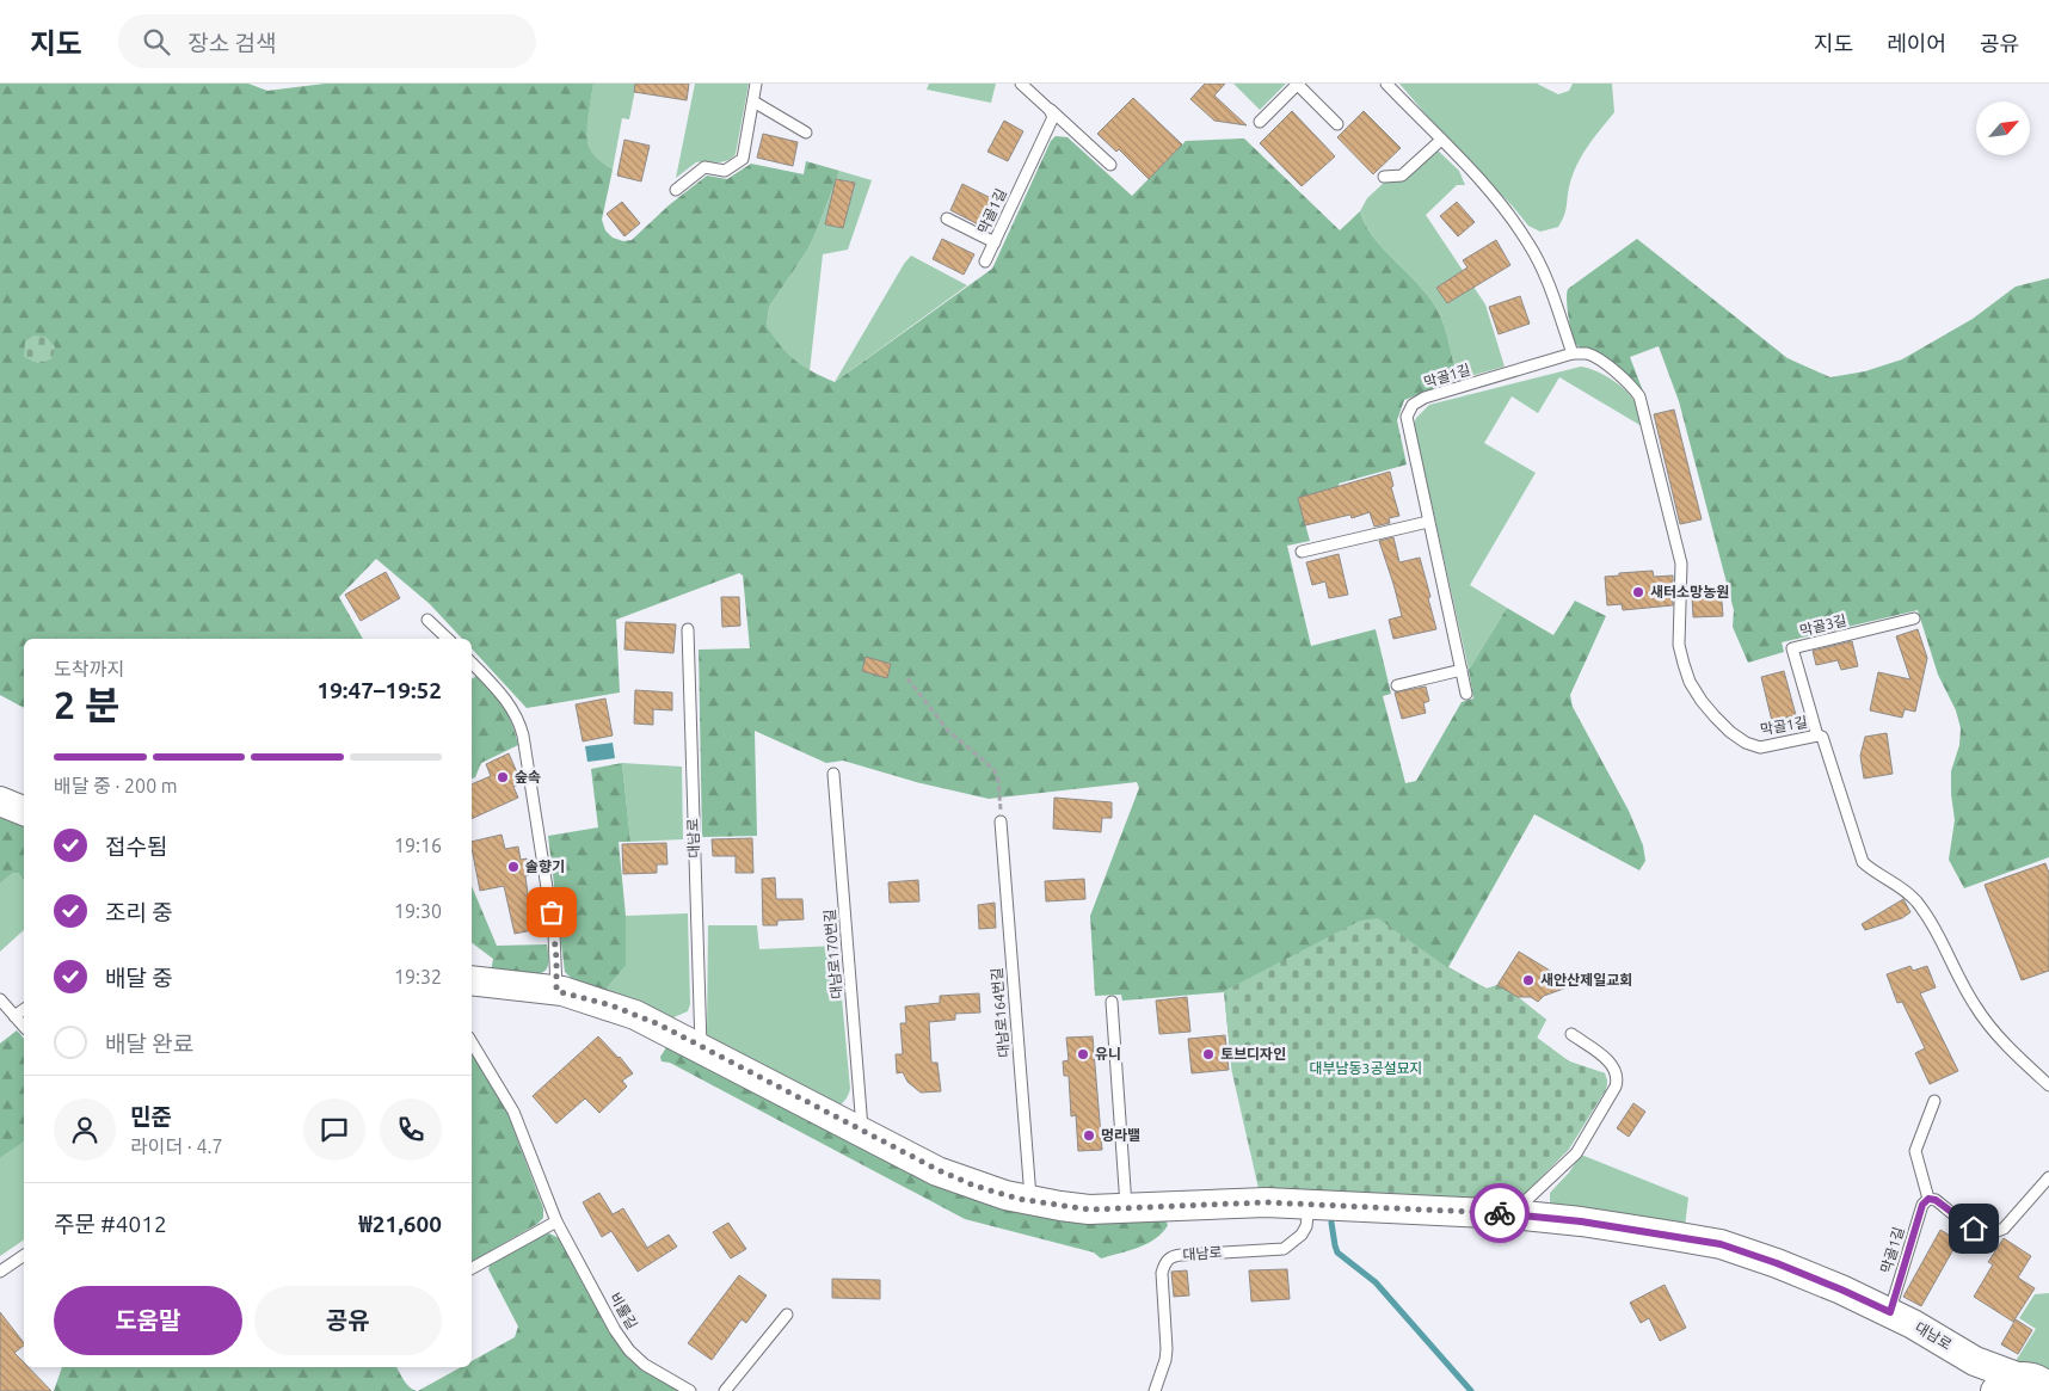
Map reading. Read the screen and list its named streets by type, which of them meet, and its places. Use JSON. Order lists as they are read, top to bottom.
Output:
{
  "streets": {
    "street": ["대남로"],
    "lane": [
      "막골1길",
      "막골3길",
      "대남로170번길",
      "대남로164번길",
      "비룰길"
    ]
  },
  "crossings": [
    ["막골1길", "막골3길"],
    ["막골1길", "대남로"],
    ["대남로", "대남로170번길"],
    ["대남로", "대남로164번길"]
  ],
  "parks": ["대부남동3공설묘지"],
  "places": [
    "새터소망농원",
    "숲속",
    "솔향기",
    "새안산제일교회",
    "유니",
    "토브디자인",
    "멍라밸"
  ],
  "north": "top right",
  "page": {
    "header": "지도",
    "search": "장소 검색",
    "nav": ["지도", "레이어", "공유"],
    "heading": ["2 분", "도착까지", "19:47–19:52"],
    "panel": [
      "민준",
      "라이더 · 4.7",
      "주문 #4012",
      "₩21,600"
    ],
    "bar": "배달 중 · 200 m",
    "list": [
      ["접수됨", "19:16"],
      ["조리 중", "19:30"],
      ["배달 중", "19:32"],
      "배달 완료"
    ],
    "buttons": ["도움말", "공유"]
  }
}
